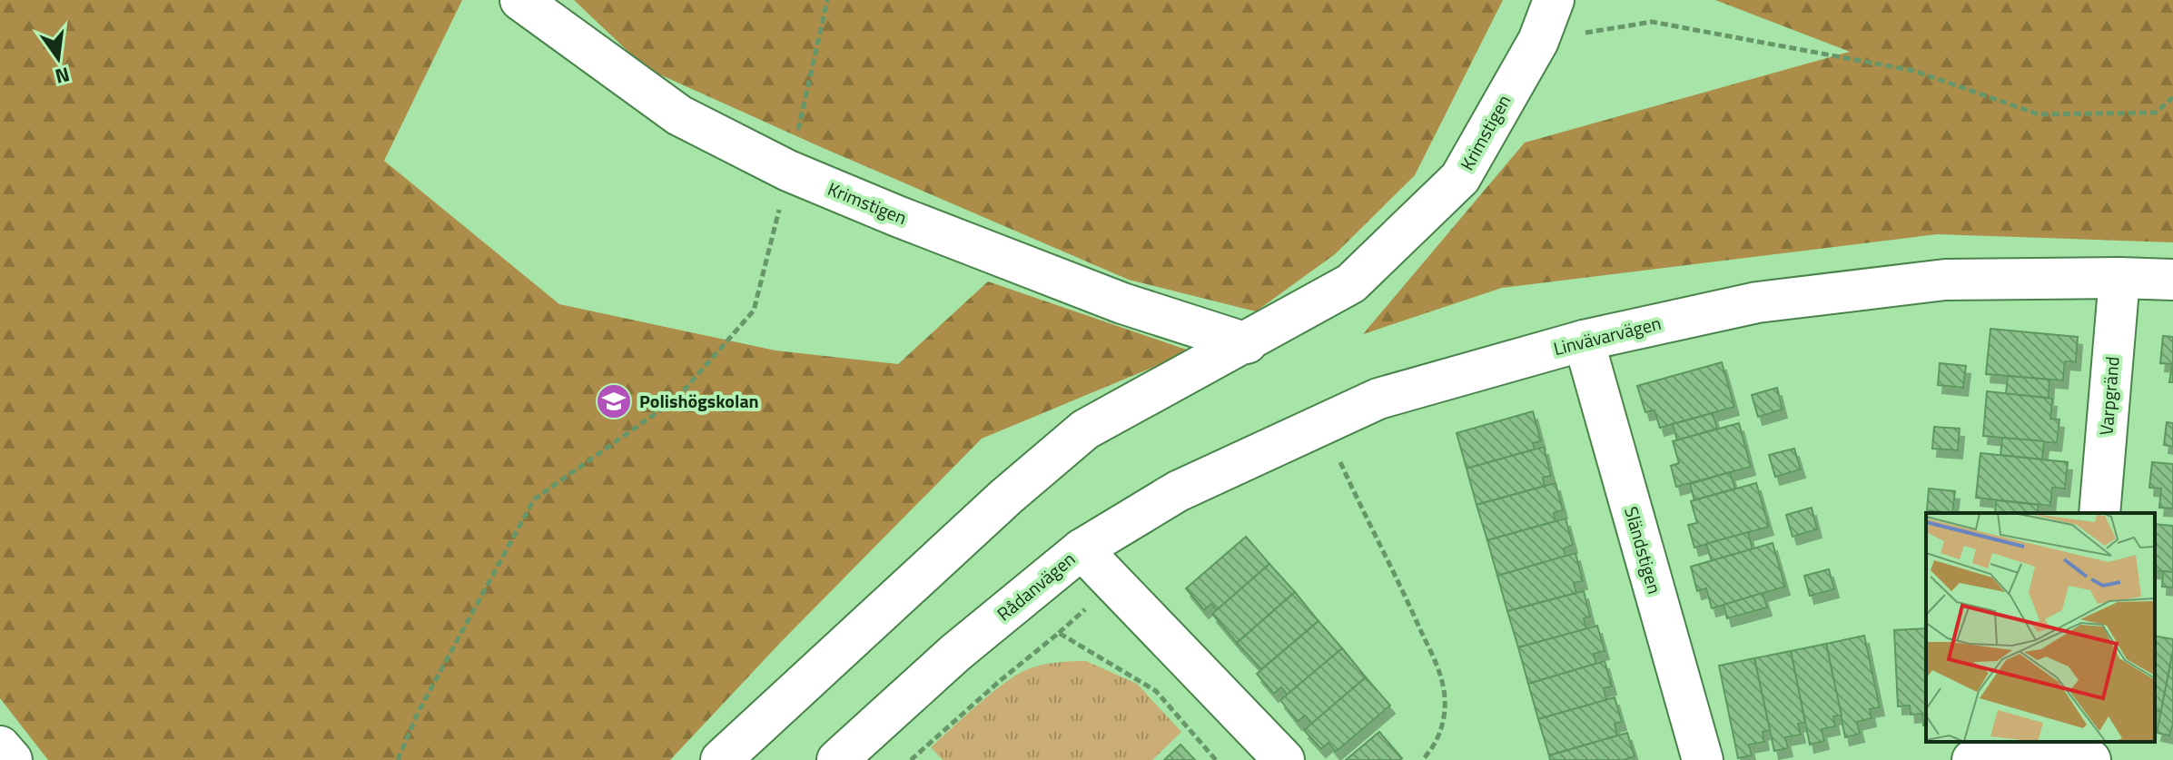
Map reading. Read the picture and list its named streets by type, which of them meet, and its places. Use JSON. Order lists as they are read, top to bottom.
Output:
{
  "streets": {
    "street": [
      "Krimstigen",
      "Linvävarvägen",
      "Varpgränd",
      "Sländstigen",
      "Rådanvägen"
    ]
  },
  "crossings": [
    ["Linvävarvägen", "Varpgränd"],
    ["Linvävarvägen", "Sländstigen"],
    ["Linvävarvägen", "Rådanvägen"]
  ],
  "places": {
    "school or university": ["Polishögskolan"]
  },
  "north": "bottom"
}
